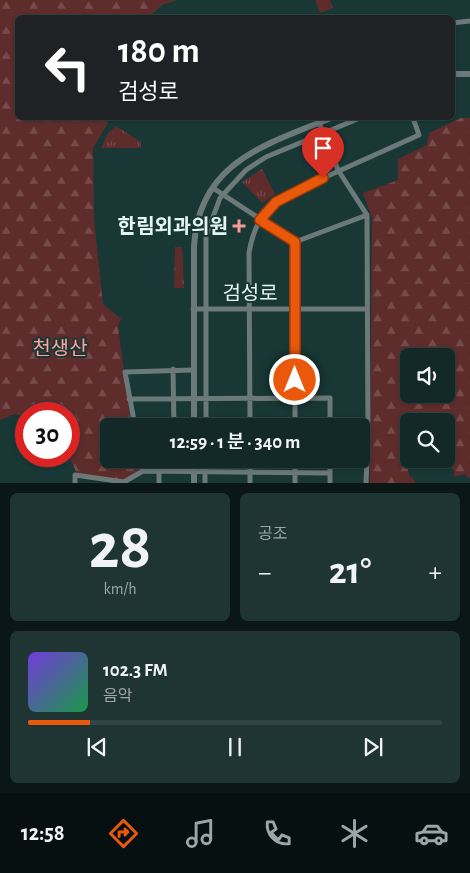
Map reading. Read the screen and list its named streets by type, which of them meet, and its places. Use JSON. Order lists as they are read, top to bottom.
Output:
{
  "streets": {
    "street": ["검성로"]
  },
  "parks": ["천생산"],
  "places": {
    "health": ["한림외과의원"]
  },
  "page": {
    "turn": ["180 m", "검성로"],
    "limit": "30",
    "trip": "12:59 · 1 분 · 340 m",
    "tile": [
      ["28", "km/h"],
      "공조"
    ],
    "heat": ["−", "21°", "+"],
    "song": ["102.3 FM", "음악"],
    "tabs": "12:58"
  }
}
